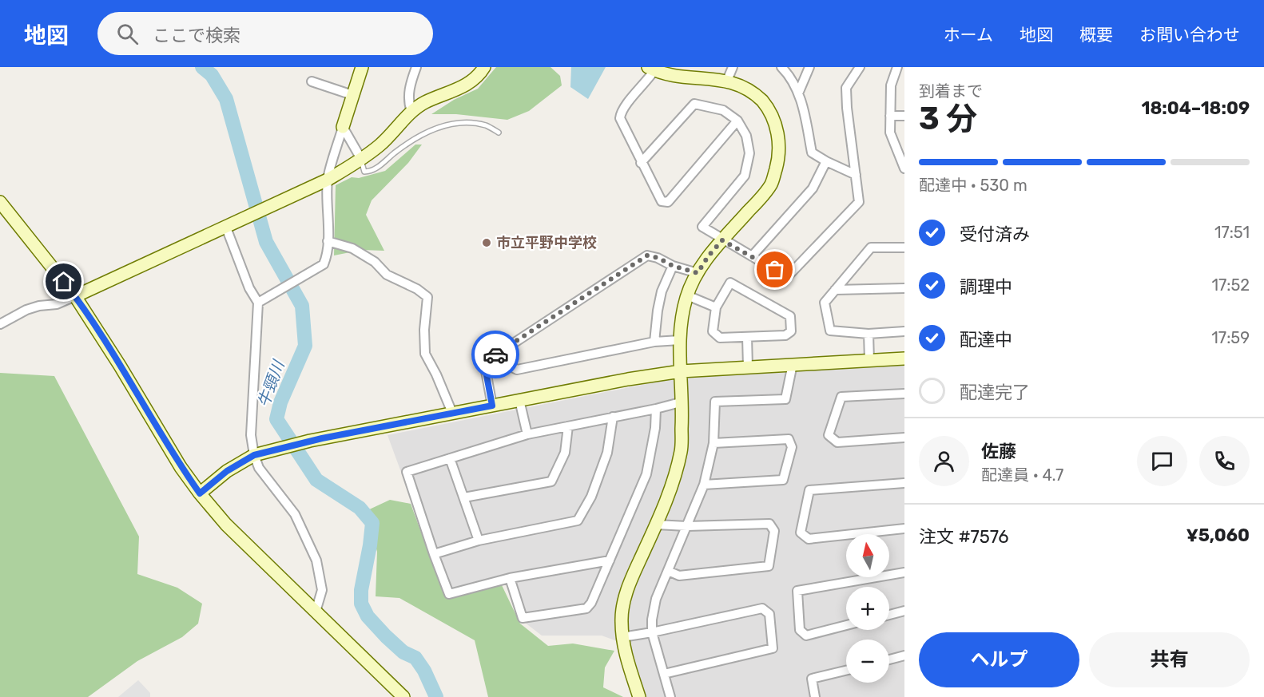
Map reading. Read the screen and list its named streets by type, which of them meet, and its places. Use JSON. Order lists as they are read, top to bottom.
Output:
{
  "water": ["牛頸川"],
  "places": ["市立平野中学校"],
  "north": "top",
  "page": {
    "header": "地図",
    "search": "ここで検索",
    "nav": [
      "ホーム",
      "地図",
      "概要",
      "お問い合わせ"
    ],
    "heading": ["3 分", "到着まで", "18:04–18:09"],
    "panel": [
      "佐藤",
      "配達員 · 4.7",
      "注文 #7576",
      "¥5,060"
    ],
    "bar": "配達中 · 530 m",
    "list": [
      ["受付済み", "17:51"],
      ["調理中", "17:52"],
      ["配達中", "17:59"],
      "配達完了"
    ],
    "map_buttons": ["+", "−"],
    "buttons": ["ヘルプ", "共有"]
  }
}
